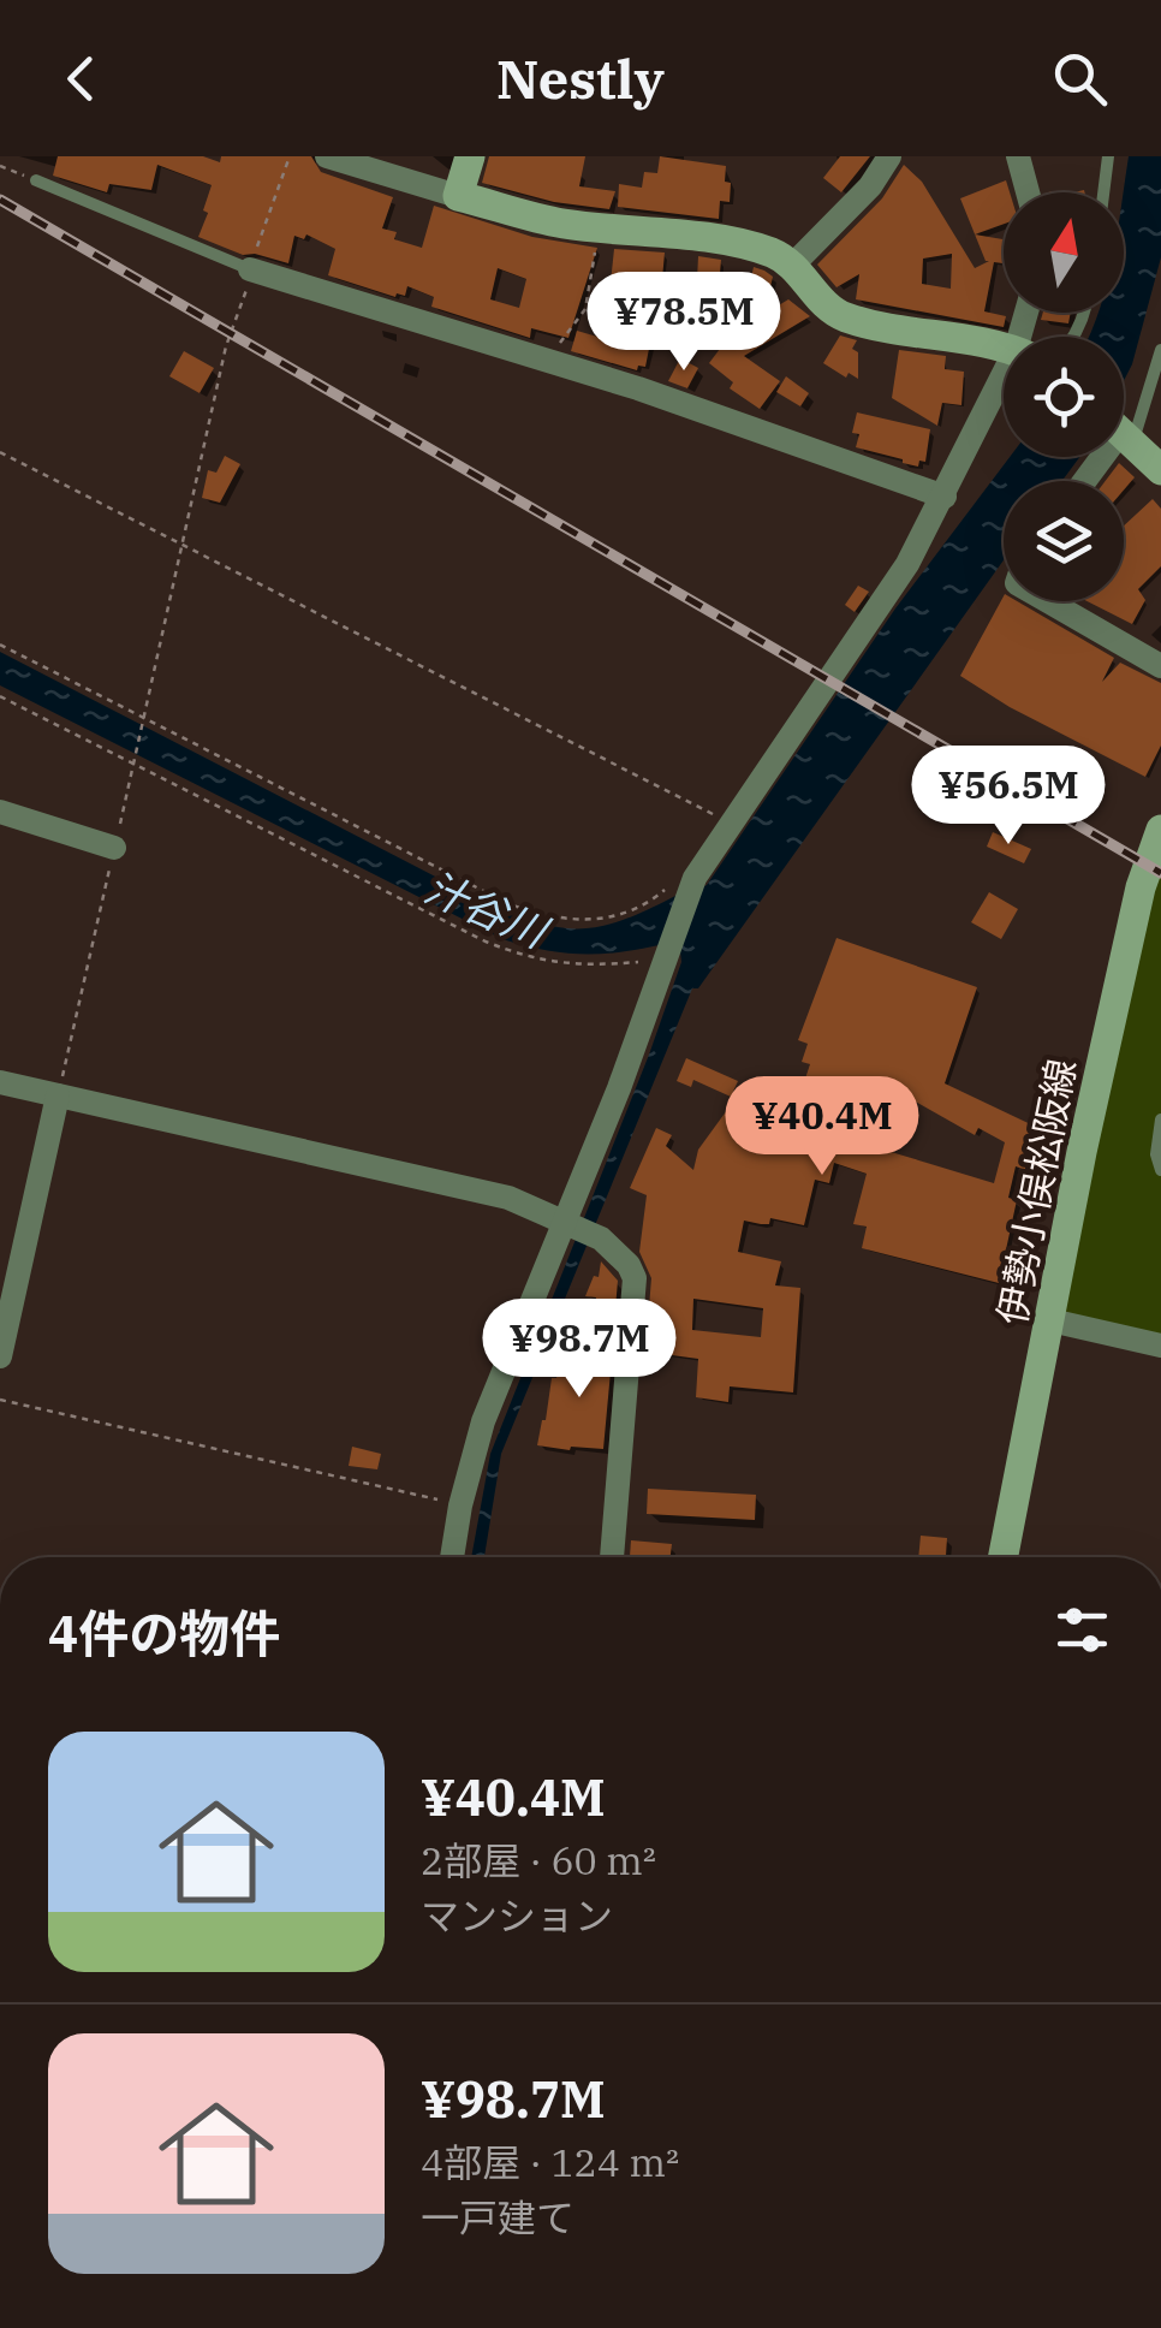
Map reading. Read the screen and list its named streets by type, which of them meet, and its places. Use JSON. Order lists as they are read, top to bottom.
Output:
{
  "streets": {
    "main road": ["伊勢小俣松阪線"]
  },
  "water": ["汁谷川"],
  "north": "top",
  "page": {
    "header": "Nestly",
    "price": [
      "¥78.5M",
      "¥56.5M",
      "¥40.4M",
      "¥98.7M"
    ],
    "heading": "4件の物件",
    "list": [
      {
        "name": "¥40.4M",
        "note": "2部屋 · 60 m² · マンション"
      },
      {
        "name": "¥98.7M",
        "note": "4部屋 · 124 m² · 一戸建て"
      }
    ]
  }
}
